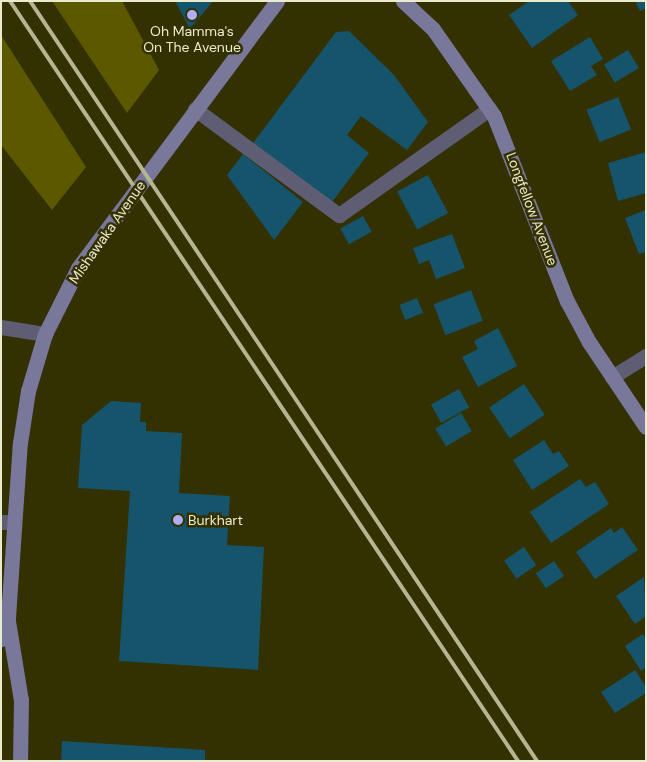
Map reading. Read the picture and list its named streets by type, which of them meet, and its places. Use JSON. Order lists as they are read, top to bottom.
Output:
{
  "streets": {
    "main road": ["Longfellow Avenue", "Mishawaka Avenue"]
  },
  "places": ["Oh Mamma's On The Avenue", "Burkhart"]
}
